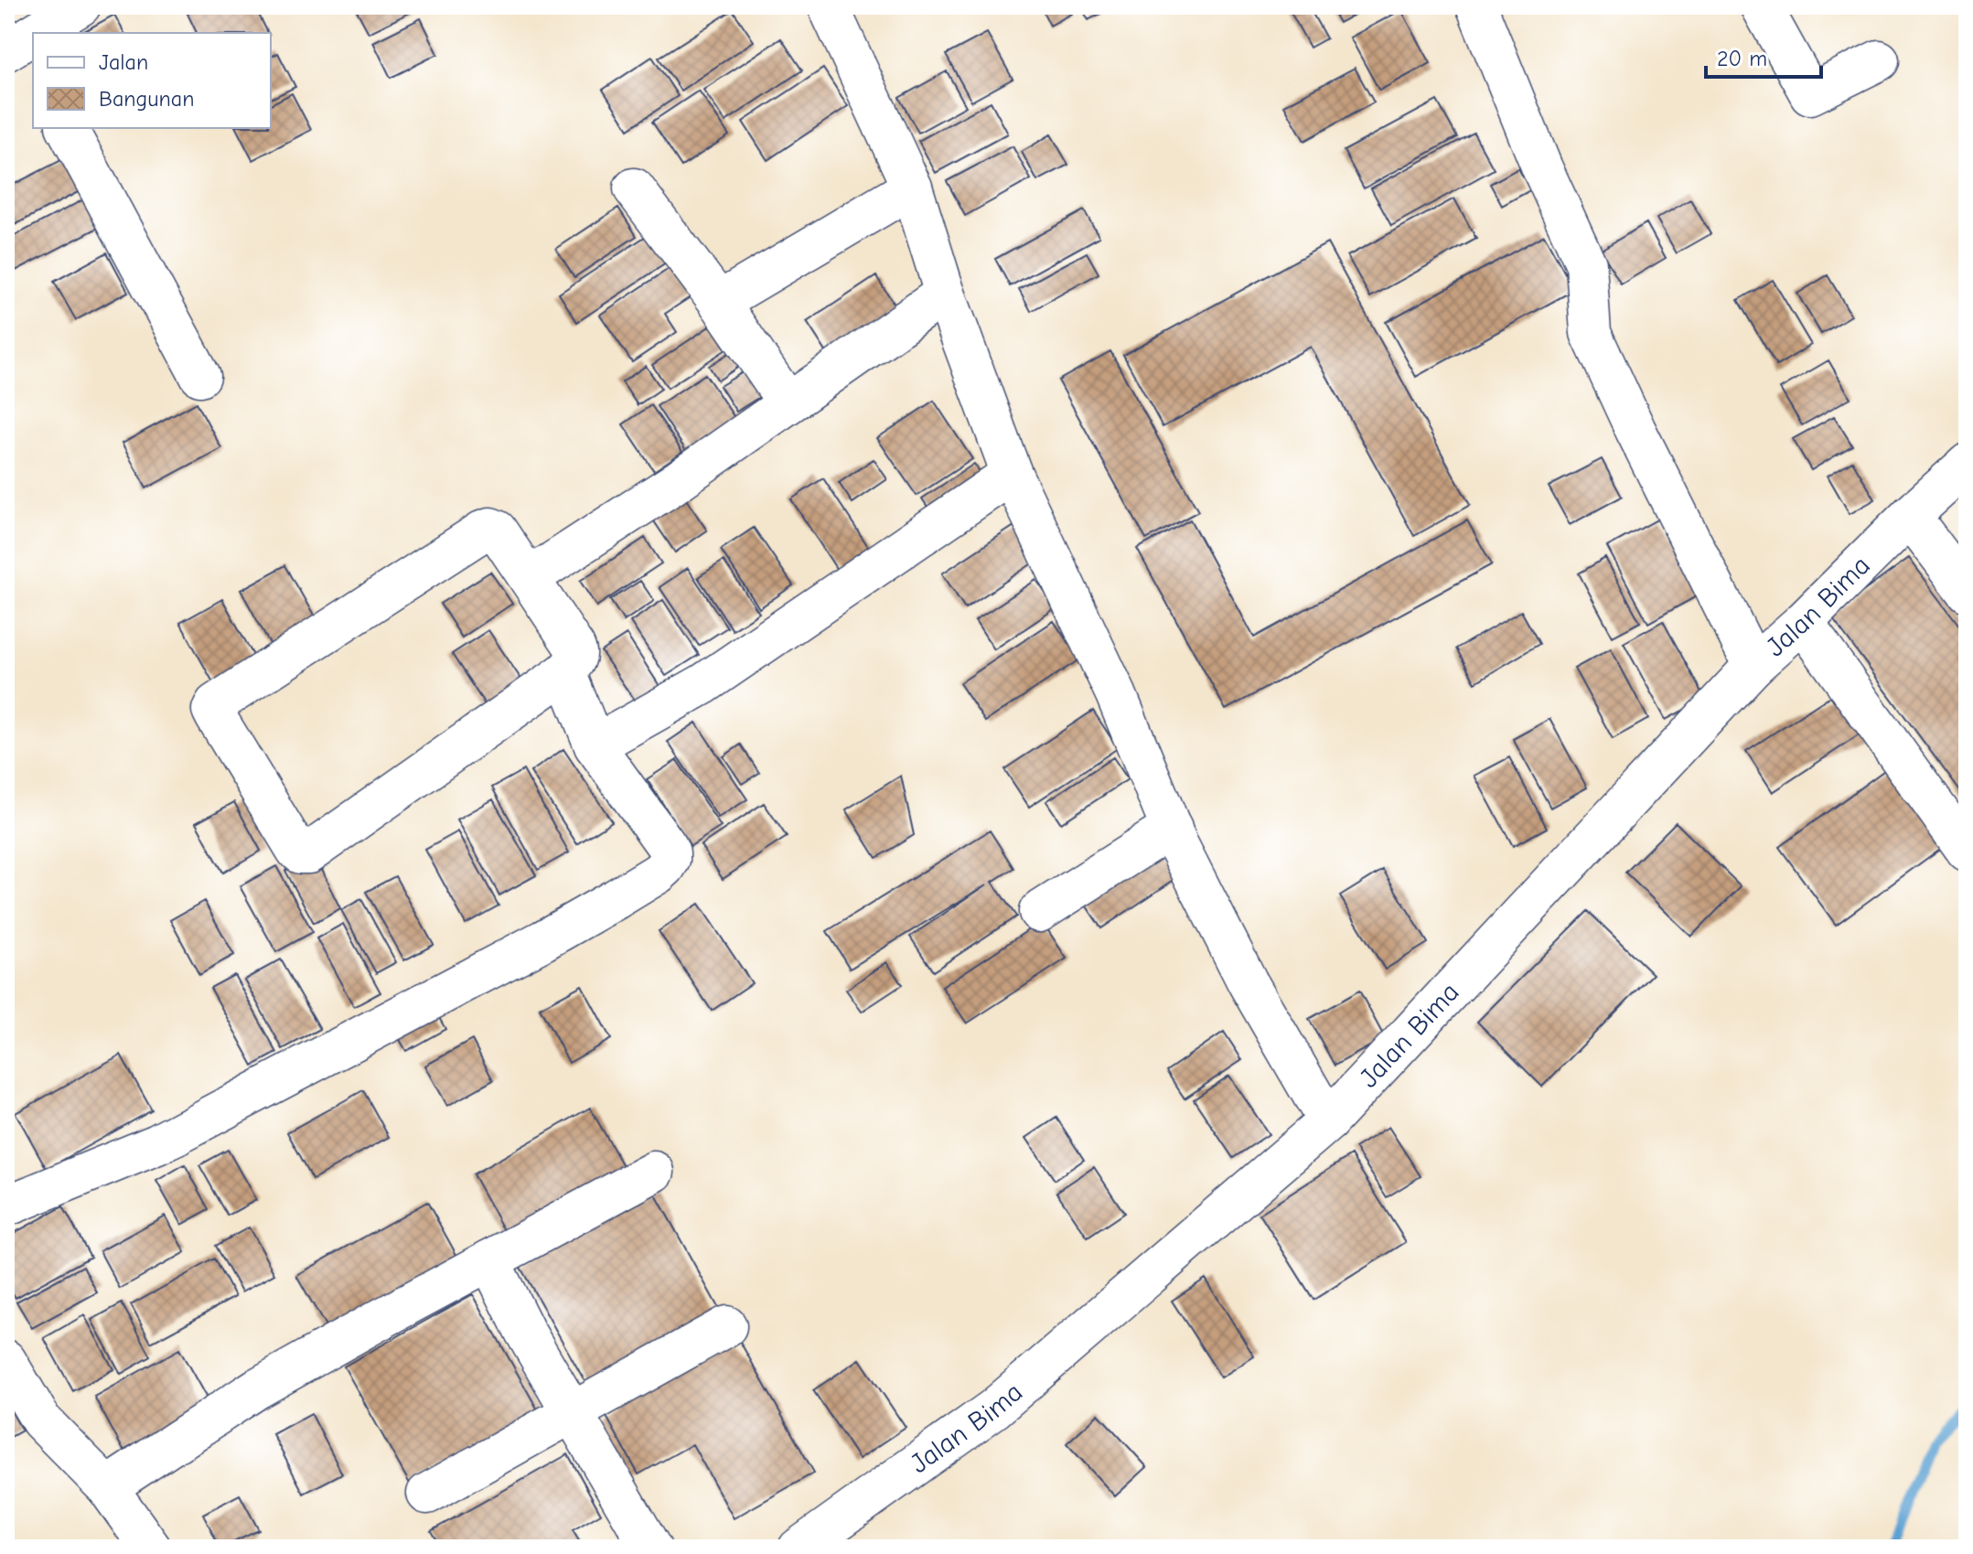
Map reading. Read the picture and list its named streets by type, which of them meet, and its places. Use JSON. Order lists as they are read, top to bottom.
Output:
{
  "streets": {
    "street": ["Jalan Bima"]
  },
  "legend": ["Jalan", "Bangunan"],
  "scale_bar": "20 m"
}
